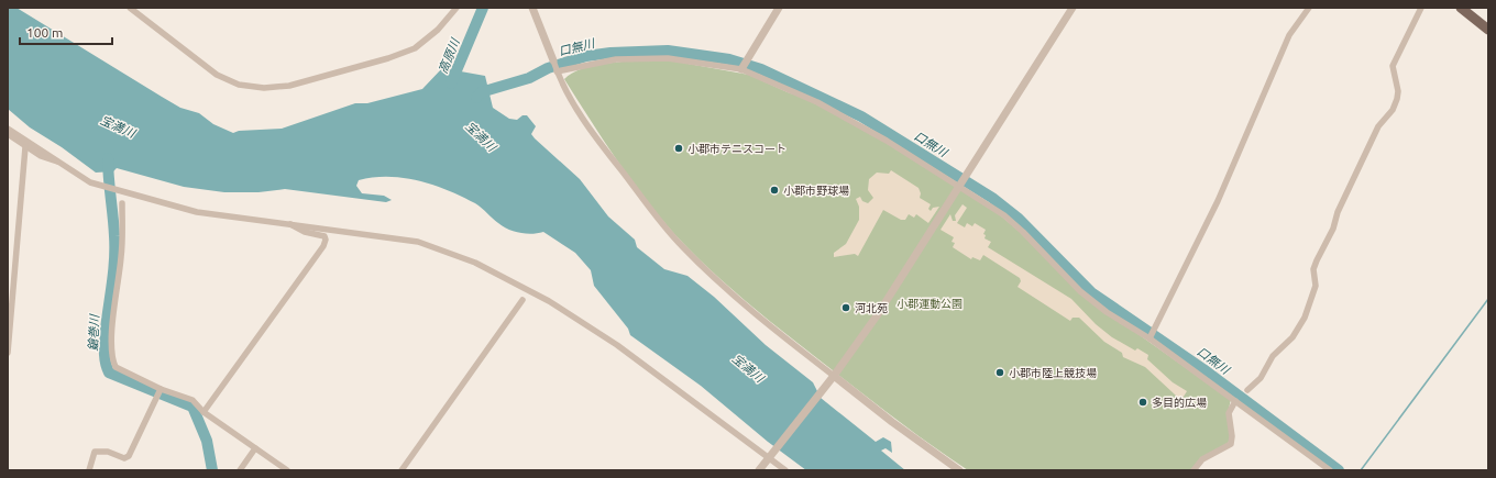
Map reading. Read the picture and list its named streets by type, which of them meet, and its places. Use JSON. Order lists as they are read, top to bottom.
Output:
{
  "water": [
    "口無川",
    "高原川",
    "宝満川",
    "鎗巻川"
  ],
  "parks": ["小郡運動公園"],
  "places": [
    "小郡市テニスコート",
    "小郡市野球場",
    "河北苑",
    "小郡市陸上競技場",
    "多目的広場"
  ],
  "scale_bar": "100 m"
}
